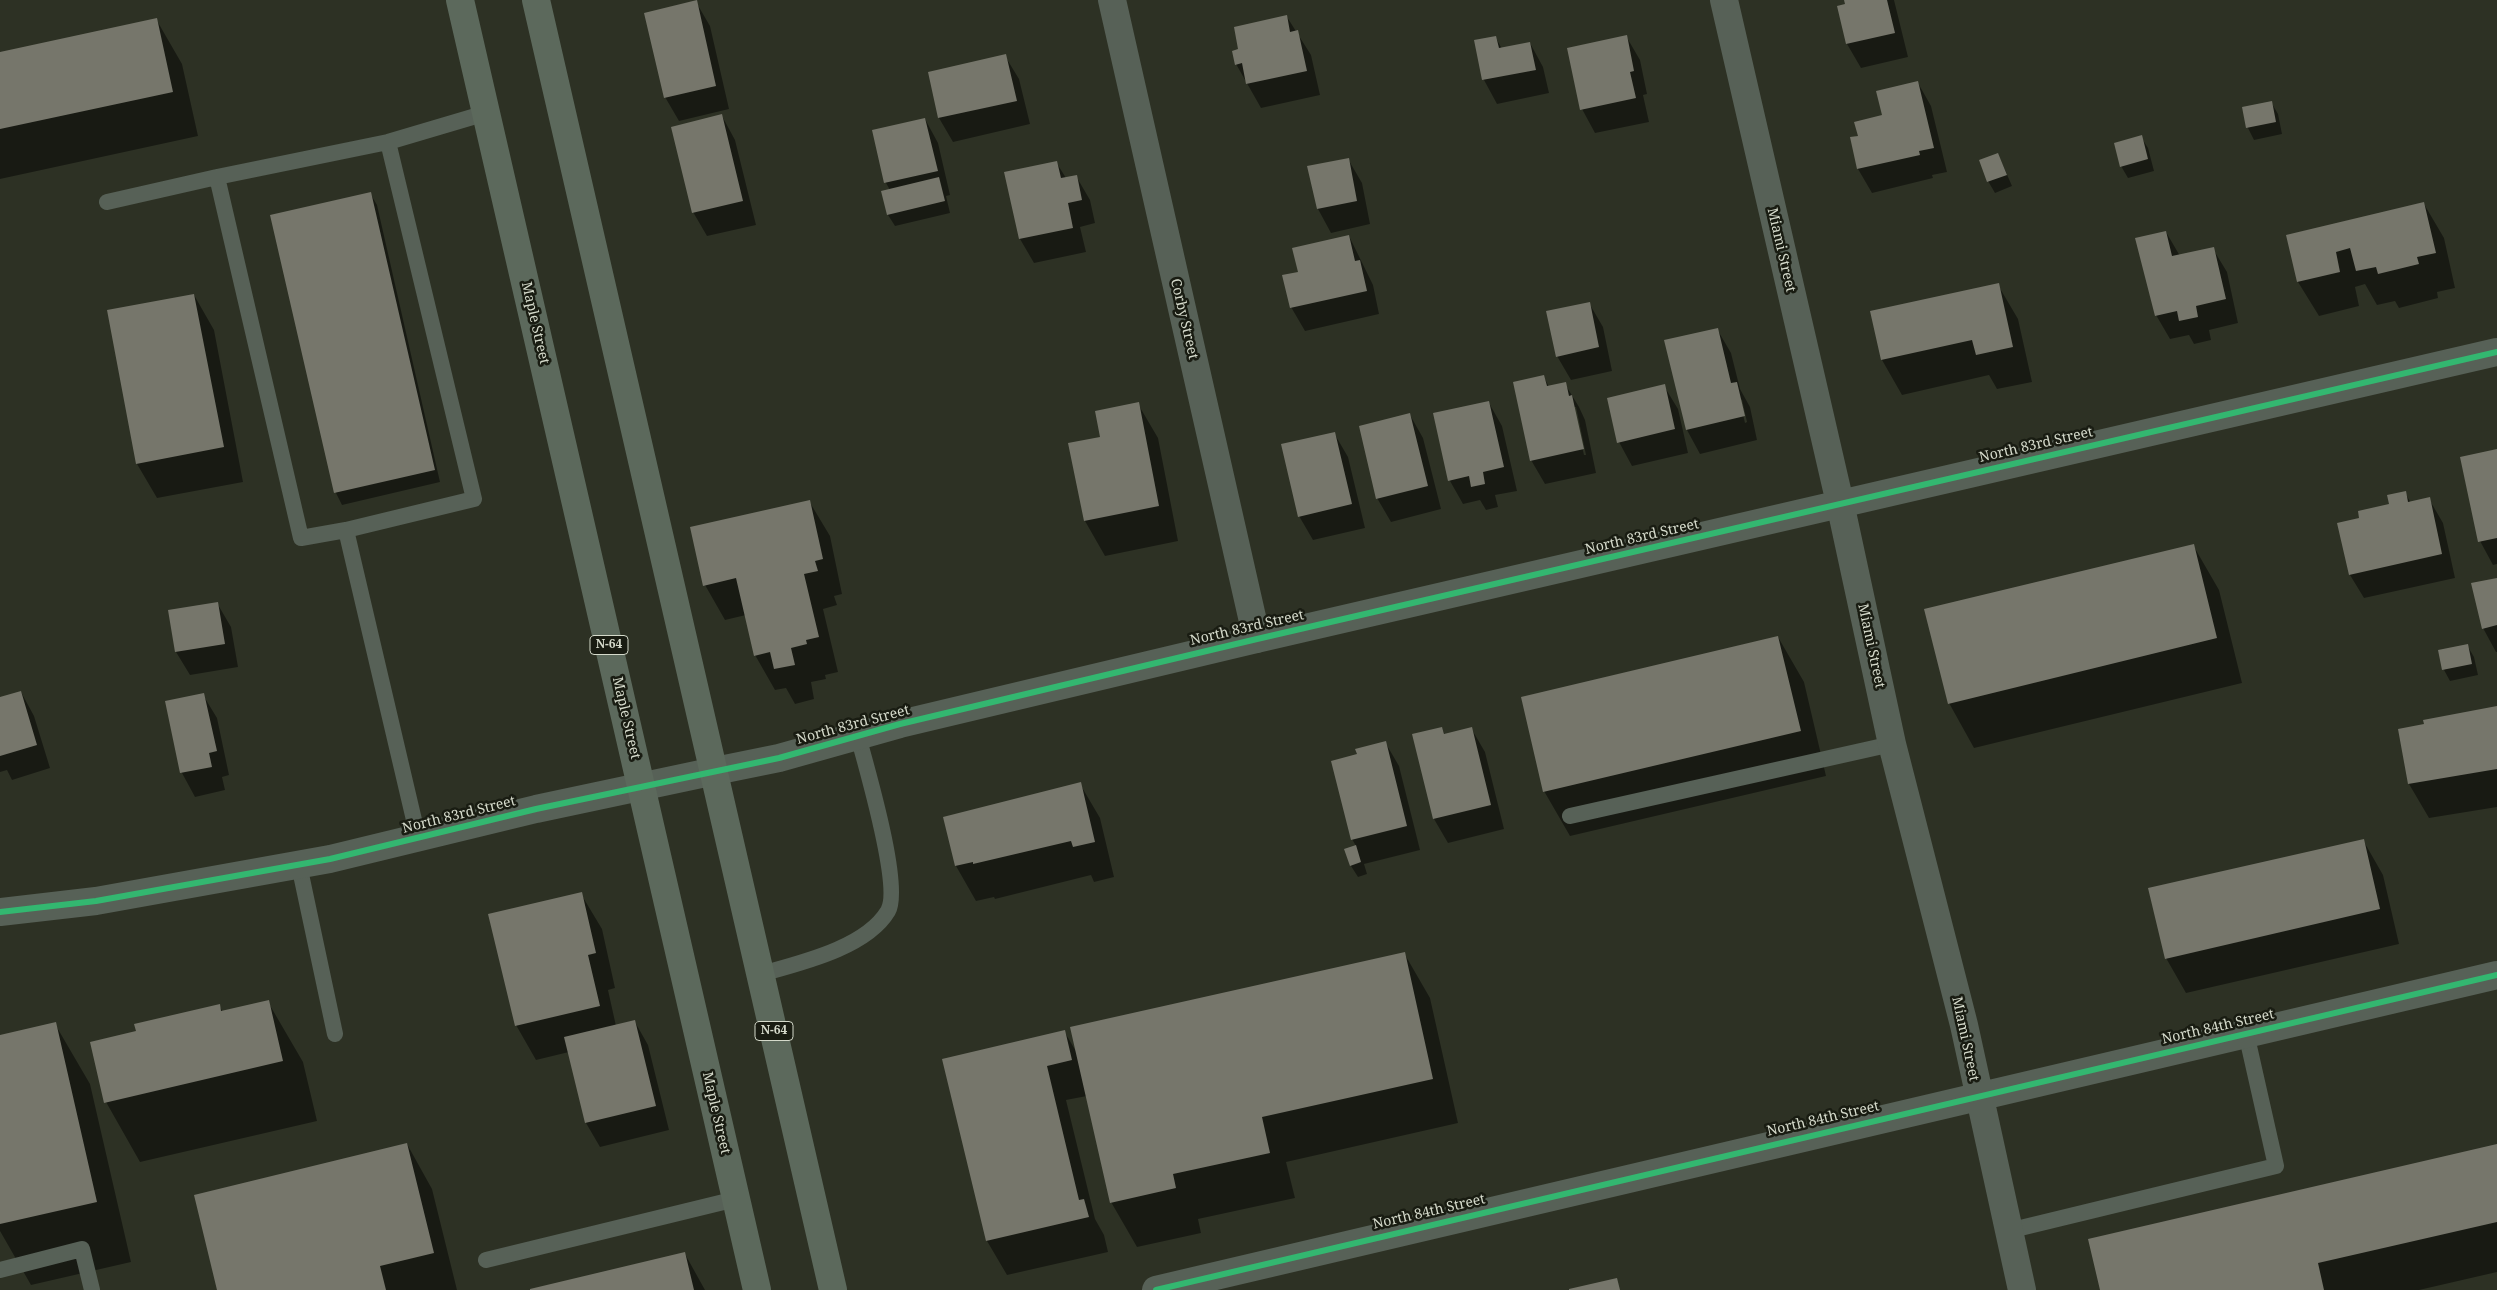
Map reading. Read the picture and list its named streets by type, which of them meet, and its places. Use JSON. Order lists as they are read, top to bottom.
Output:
{
  "streets": {
    "main road": ["Maple Street", "N-64"],
    "street": [
      "Miami Street",
      "Corby Street",
      "North 83rd Street",
      "North 84th Street"
    ]
  },
  "crossings": [
    ["Miami Street", "North 83rd Street"],
    ["Miami Street", "North 84th Street"],
    ["Corby Street", "North 83rd Street"],
    ["Maple Street", "North 83rd Street"],
    ["North 83rd Street", "N-64"]
  ]
}
